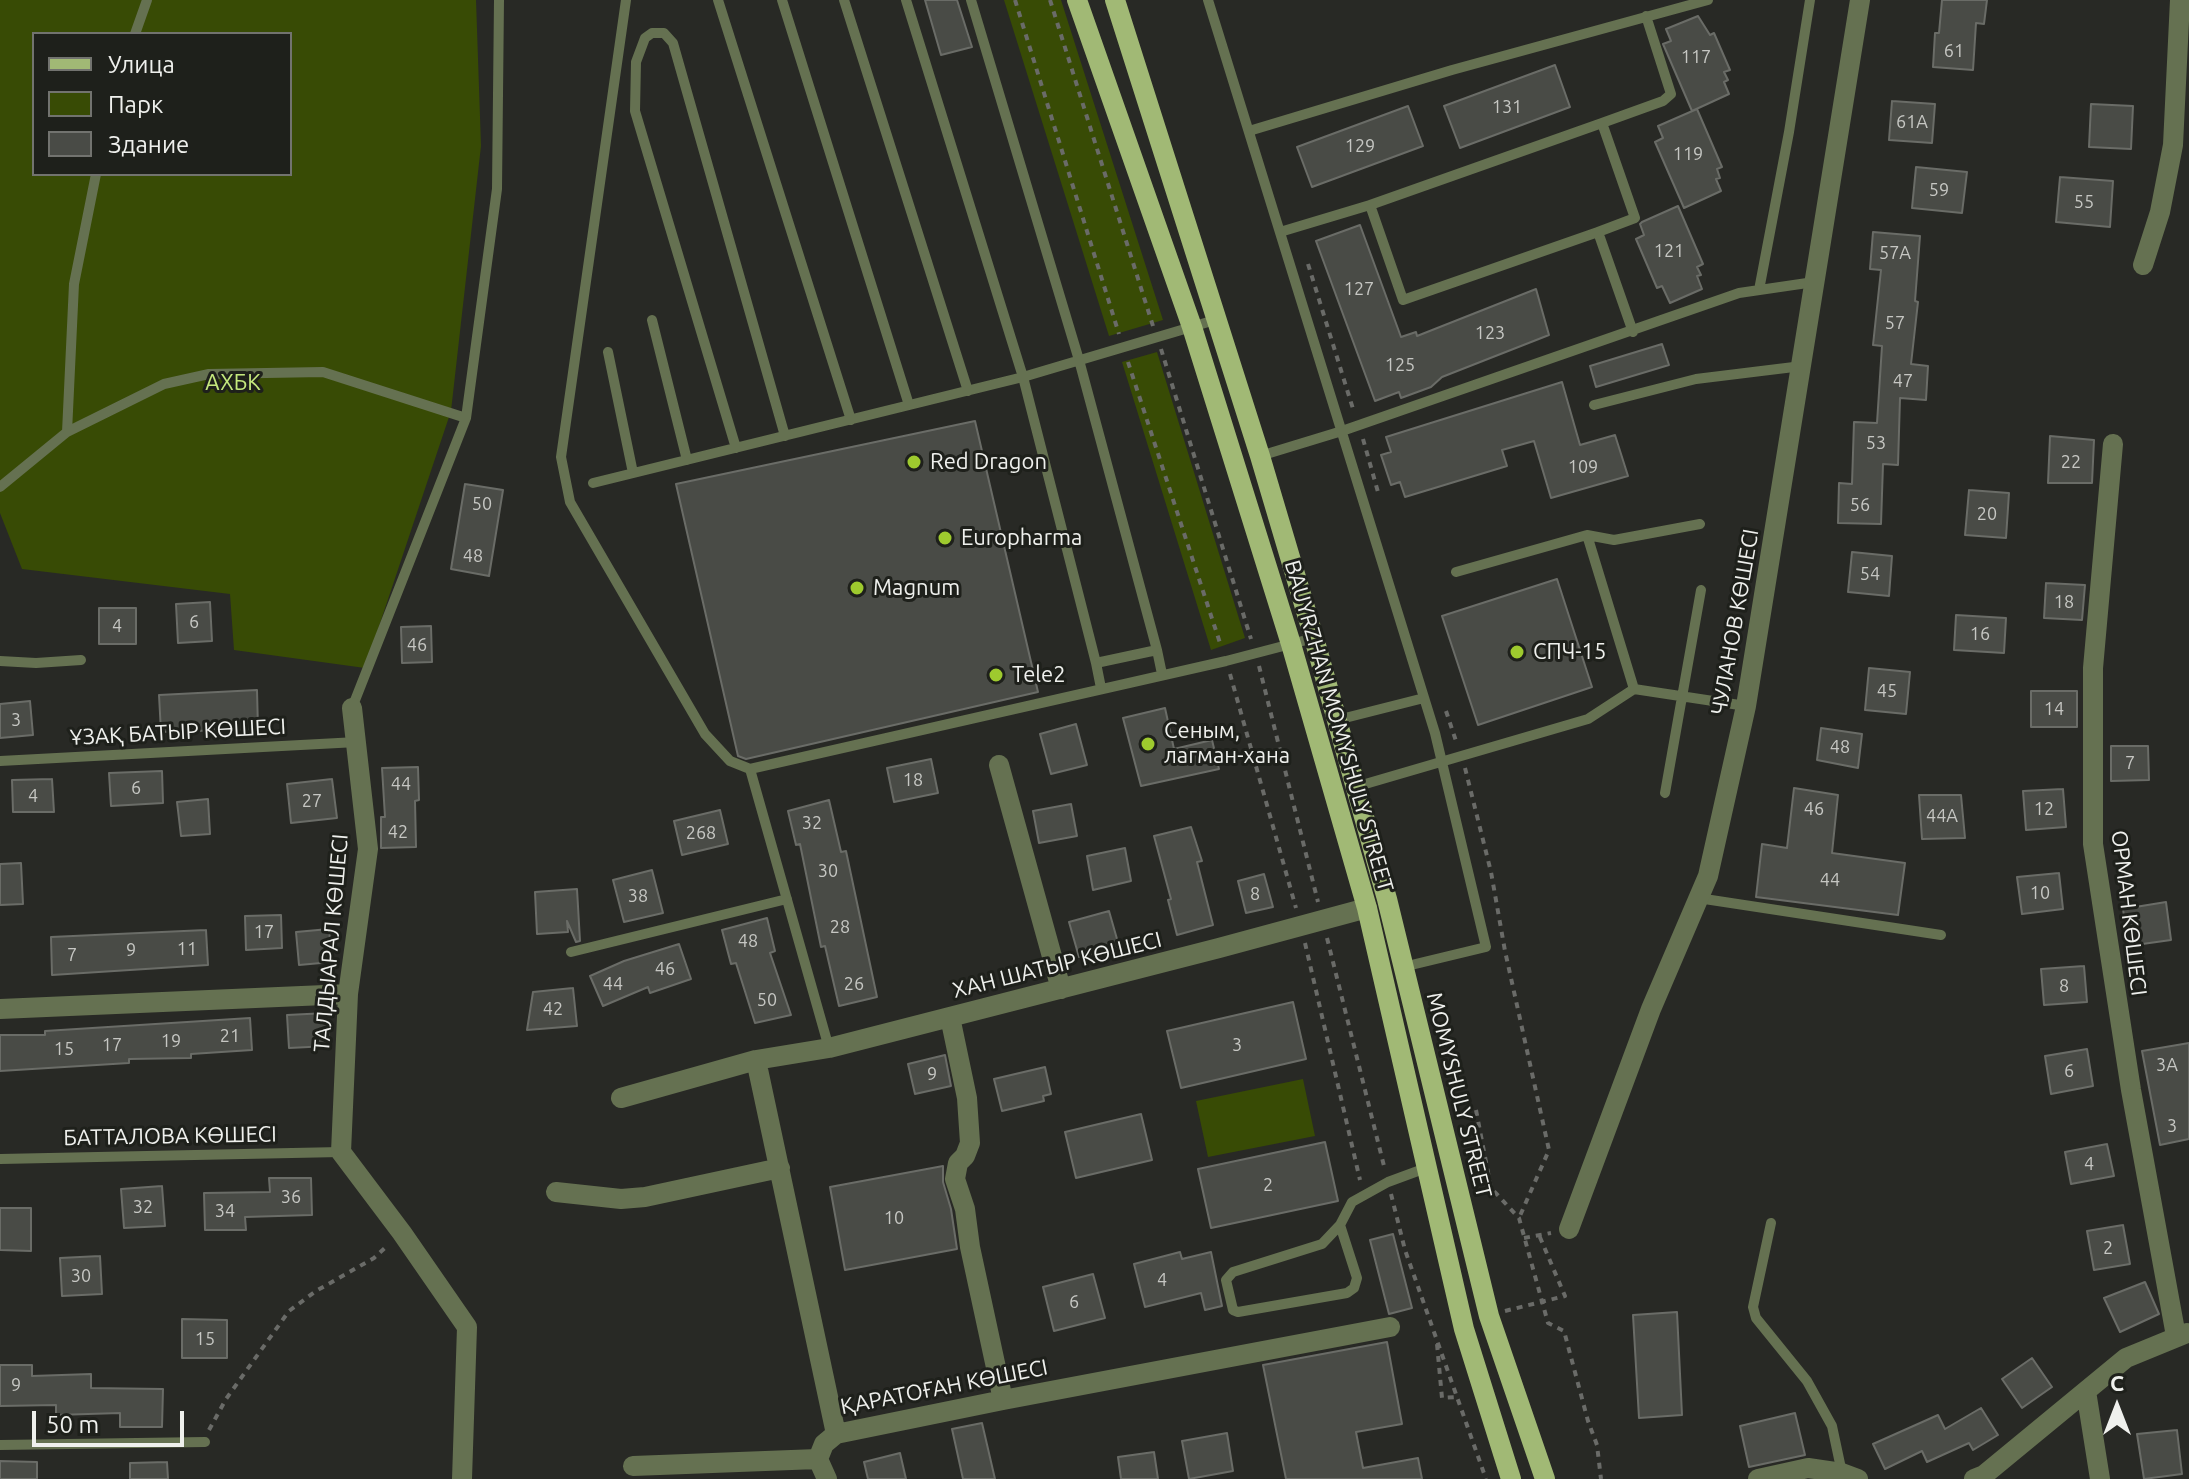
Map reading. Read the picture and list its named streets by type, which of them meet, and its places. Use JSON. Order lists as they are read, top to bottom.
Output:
{
  "streets": {
    "main road": ["BAUYRZHAN MOMYSHULY STREET", "MOMYSHULY STREET"],
    "street": [
      "ЧУЛАНОВ КӨШЕСІ",
      "ОРМАН КӨШЕСІ",
      "ТАЛДЫАРАЛ КӨШЕСІ",
      "ХАН ШАТЫР КӨШЕСІ",
      "ҚАРАТОҒАН КӨШЕСІ"
    ],
    "lane": ["ҰЗАҚ БАТЫР КӨШЕСІ", "БАТТАЛОВА КӨШЕСІ"]
  },
  "crossings": [
    ["BAUYRZHAN MOMYSHULY STREET", "ХАН ШАТЫР КӨШЕСІ"],
    ["BAUYRZHAN MOMYSHULY STREET", "MOMYSHULY STREET"],
    ["ҰЗАҚ БАТЫР КӨШЕСІ", "ТАЛДЫАРАЛ КӨШЕСІ"],
    ["ТАЛДЫАРАЛ КӨШЕСІ", "БАТТАЛОВА КӨШЕСІ"],
    ["ХАН ШАТЫР КӨШЕСІ", "ҚАРАТОҒАН КӨШЕСІ"]
  ],
  "parks": ["АХБК"],
  "places": [
    "Red Dragon",
    "Europharma",
    "Magnum",
    "СПЧ-15",
    "Tele2",
    "Сеным, лагман-хана"
  ],
  "house_numbers": [
    "61",
    "117",
    "131",
    "61А",
    "129",
    "119",
    "59",
    "55",
    "121",
    "57А",
    "127",
    "57",
    "123",
    "125",
    "47",
    "53",
    "22",
    "109",
    "50",
    "56",
    "20",
    "48",
    "54",
    "18",
    "6",
    "4",
    "16",
    "46",
    "45",
    "14",
    "3",
    "48",
    "7",
    "18",
    "44",
    "6",
    "4",
    "27",
    "46",
    "12",
    "44А",
    "32",
    "42",
    "268",
    "30",
    "44",
    "10",
    "8",
    "38",
    "28",
    "17",
    "48",
    "11",
    "9",
    "7",
    "46",
    "44",
    "26",
    "8",
    "50",
    "42",
    "21",
    "19",
    "17",
    "3",
    "15",
    "3А",
    "6",
    "9",
    "3",
    "4",
    "2",
    "36",
    "32",
    "34",
    "10",
    "2",
    "30",
    "4",
    "6",
    "15",
    "9"
  ],
  "legend": ["Улица", "Парк", "Здание"],
  "scale_bar": "50 m",
  "north": "top"
}
